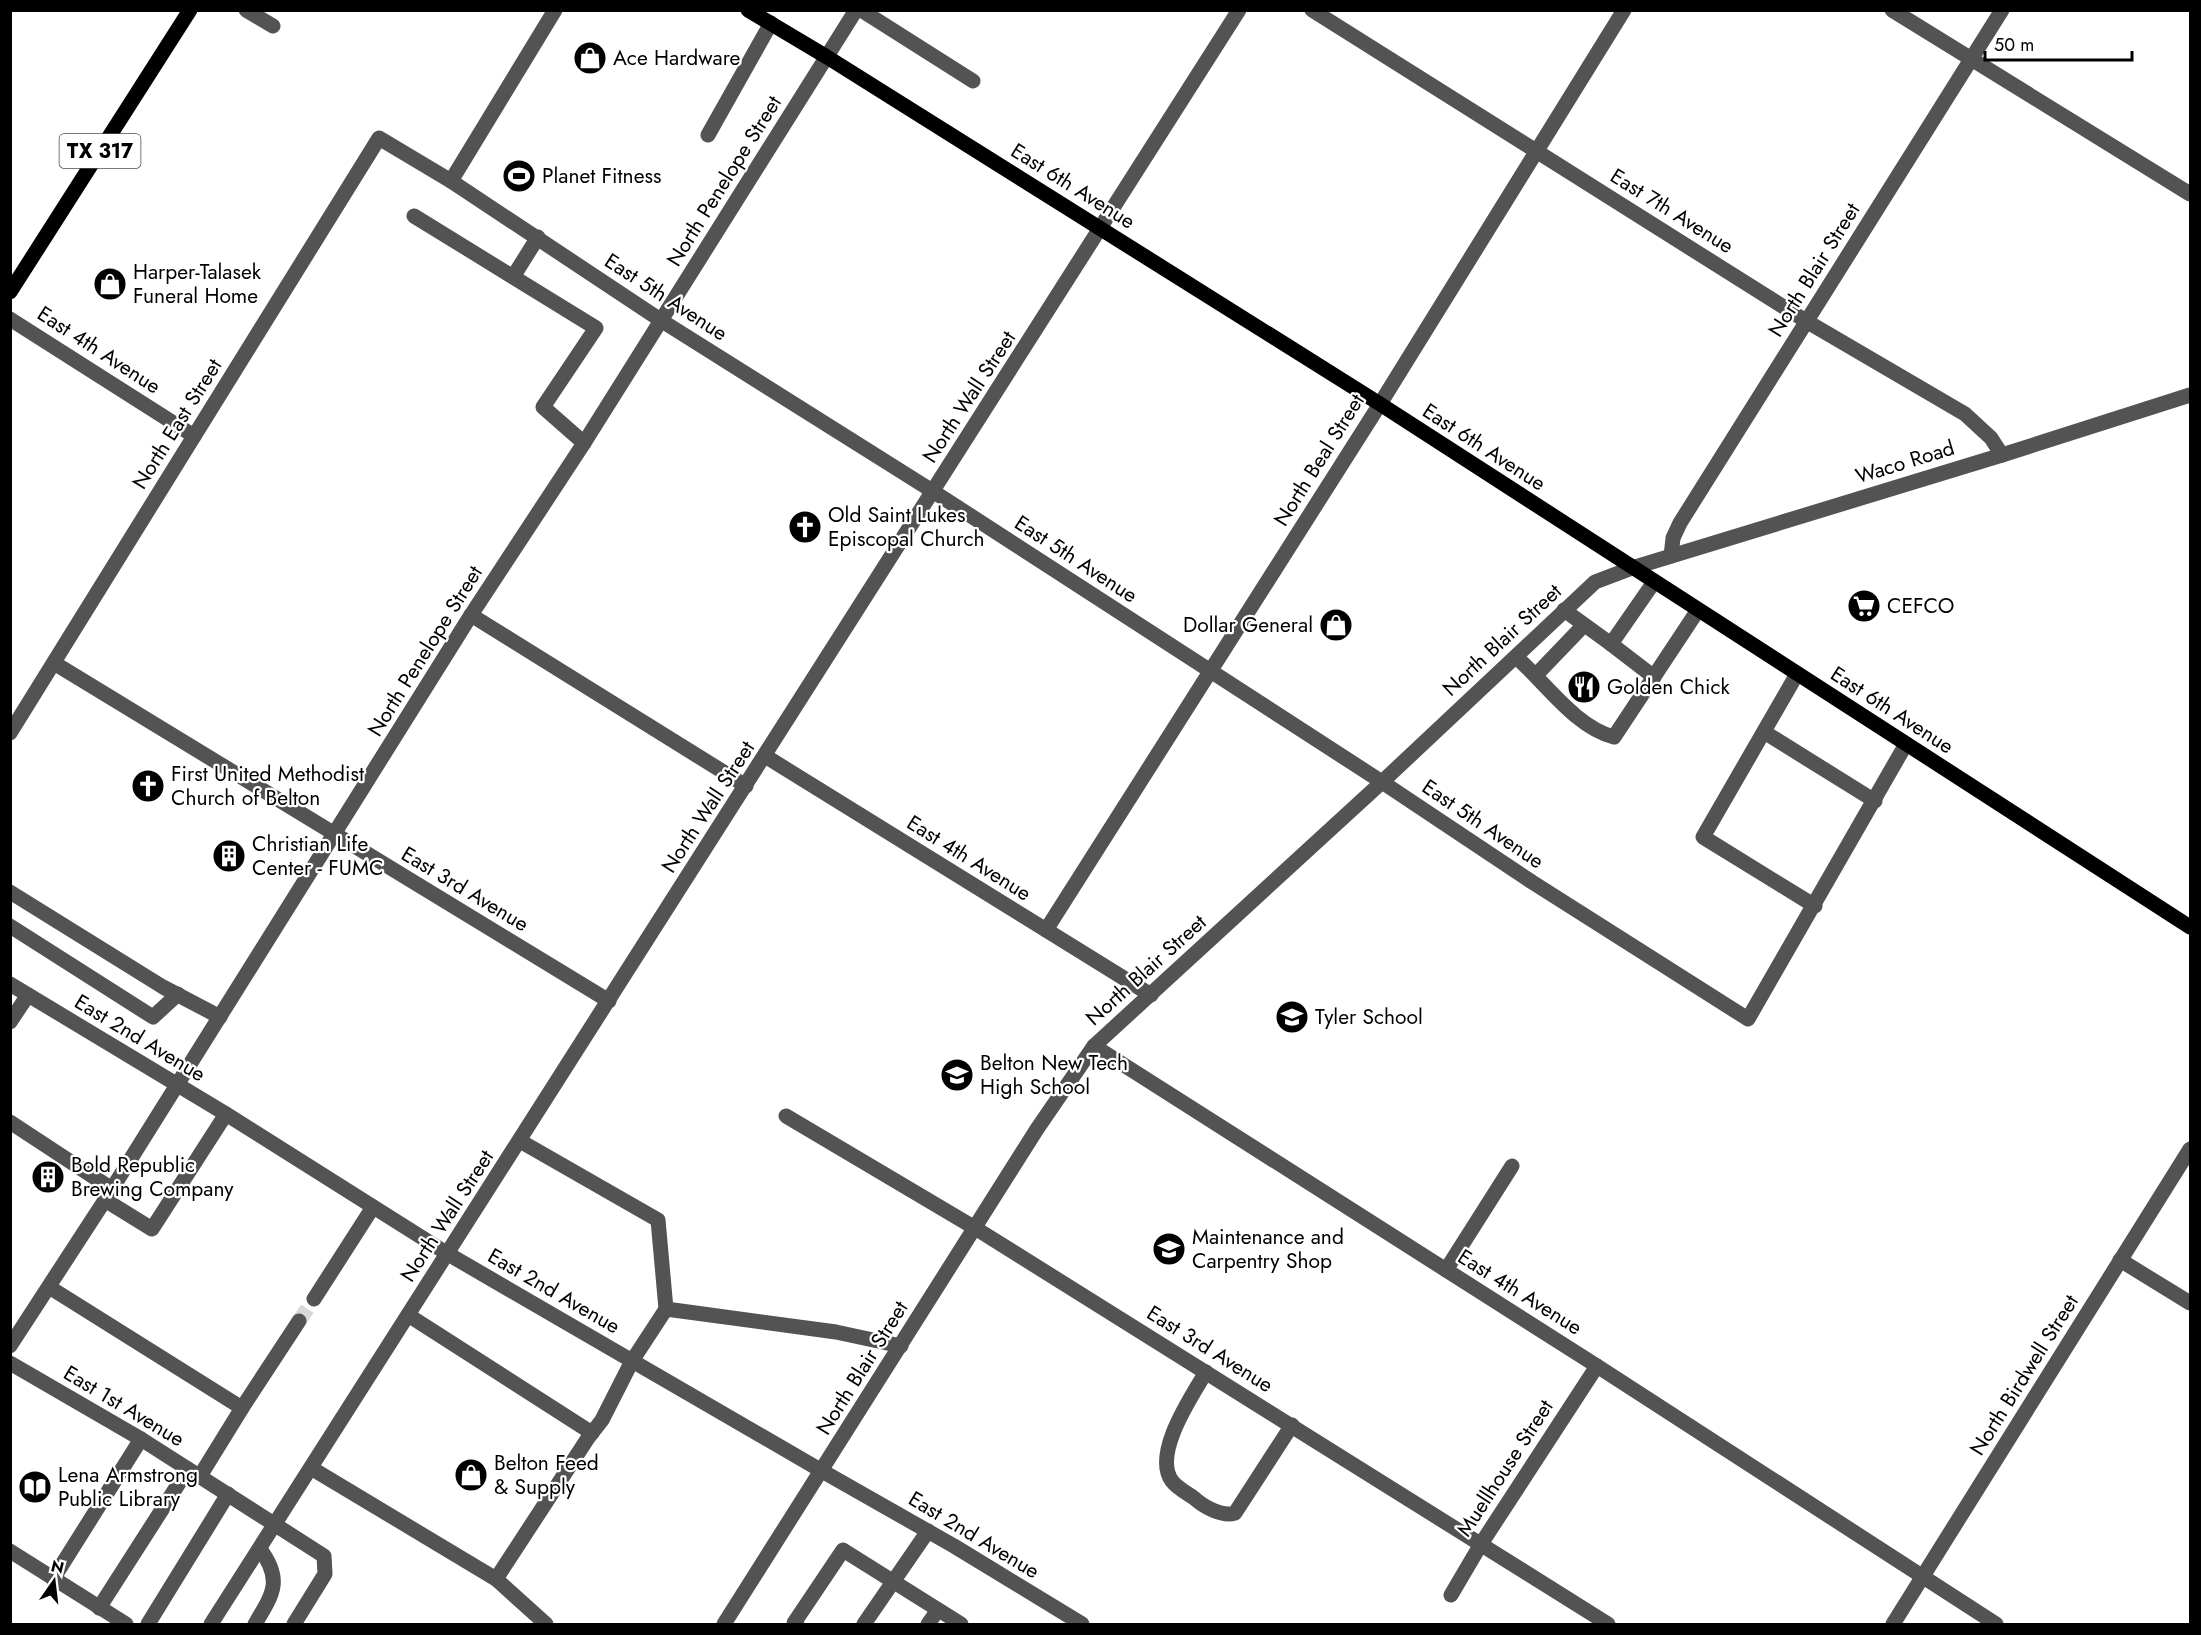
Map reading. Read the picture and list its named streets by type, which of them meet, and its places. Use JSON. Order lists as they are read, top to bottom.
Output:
{
  "streets": {
    "main road": ["TX 317", "East 6th Avenue"],
    "street": [
      "North Penelope Street",
      "East 7th Avenue",
      "North Blair Street",
      "East 5th Avenue",
      "East 4th Avenue",
      "North Wall Street",
      "North East Street",
      "North Beal Street",
      "Waco Road",
      "East 3rd Avenue",
      "East 2nd Avenue",
      "North Birdwell Street",
      "East 1st Avenue",
      "Muellhouse Street"
    ]
  },
  "crossings": [
    ["North Penelope Street", "East 6th Avenue"],
    ["North Penelope Street", "East 5th Avenue"],
    ["North Penelope Street", "East 3rd Avenue"],
    ["North Penelope Street", "East 2nd Avenue"],
    ["East 6th Avenue", "North Blair Street"],
    ["East 6th Avenue", "North Wall Street"],
    ["East 6th Avenue", "North Beal Street"],
    ["East 6th Avenue", "Waco Road"],
    ["East 7th Avenue", "North Blair Street"],
    ["East 7th Avenue", "North Beal Street"],
    ["East 7th Avenue", "Waco Road"],
    ["North Blair Street", "East 5th Avenue"],
    ["North Blair Street", "East 4th Avenue"],
    ["North Blair Street", "Waco Road"],
    ["North Blair Street", "East 3rd Avenue"],
    ["North Blair Street", "East 2nd Avenue"],
    ["East 5th Avenue", "North Wall Street"],
    ["East 5th Avenue", "North East Street"],
    ["East 5th Avenue", "North Beal Street"],
    ["East 4th Avenue", "North Wall Street"],
    ["East 4th Avenue", "North East Street"],
    ["East 4th Avenue", "North Beal Street"],
    ["East 4th Avenue", "North Birdwell Street"],
    ["East 4th Avenue", "Muellhouse Street"],
    ["North Wall Street", "East 3rd Avenue"],
    ["North Wall Street", "East 2nd Avenue"],
    ["North Wall Street", "East 1st Avenue"],
    ["North East Street", "East 3rd Avenue"],
    ["East 3rd Avenue", "Muellhouse Street"]
  ],
  "places": {
    "shop": [
      "Ace Hardware",
      "Harper-Talasek Funeral Home",
      "Dollar General",
      "Belton Feed & Supply"
    ],
    "sports": ["Planet Fitness"],
    "church": ["Old Saint Lukes Episcopal Church", "First United Methodist Church of Belton"],
    "supermarket": ["CEFCO"],
    "restaurant": ["Golden Chick"],
    "building": ["Christian Life Center - FUMC", "Bold Republic Brewing Company"],
    "school or university": ["Tyler School", "Belton New Tech High School", "Maintenance and Carpentry Shop"],
    "library": ["Lena Armstrong Public Library"]
  },
  "scale_bar": "50 m",
  "north": "top"
}
